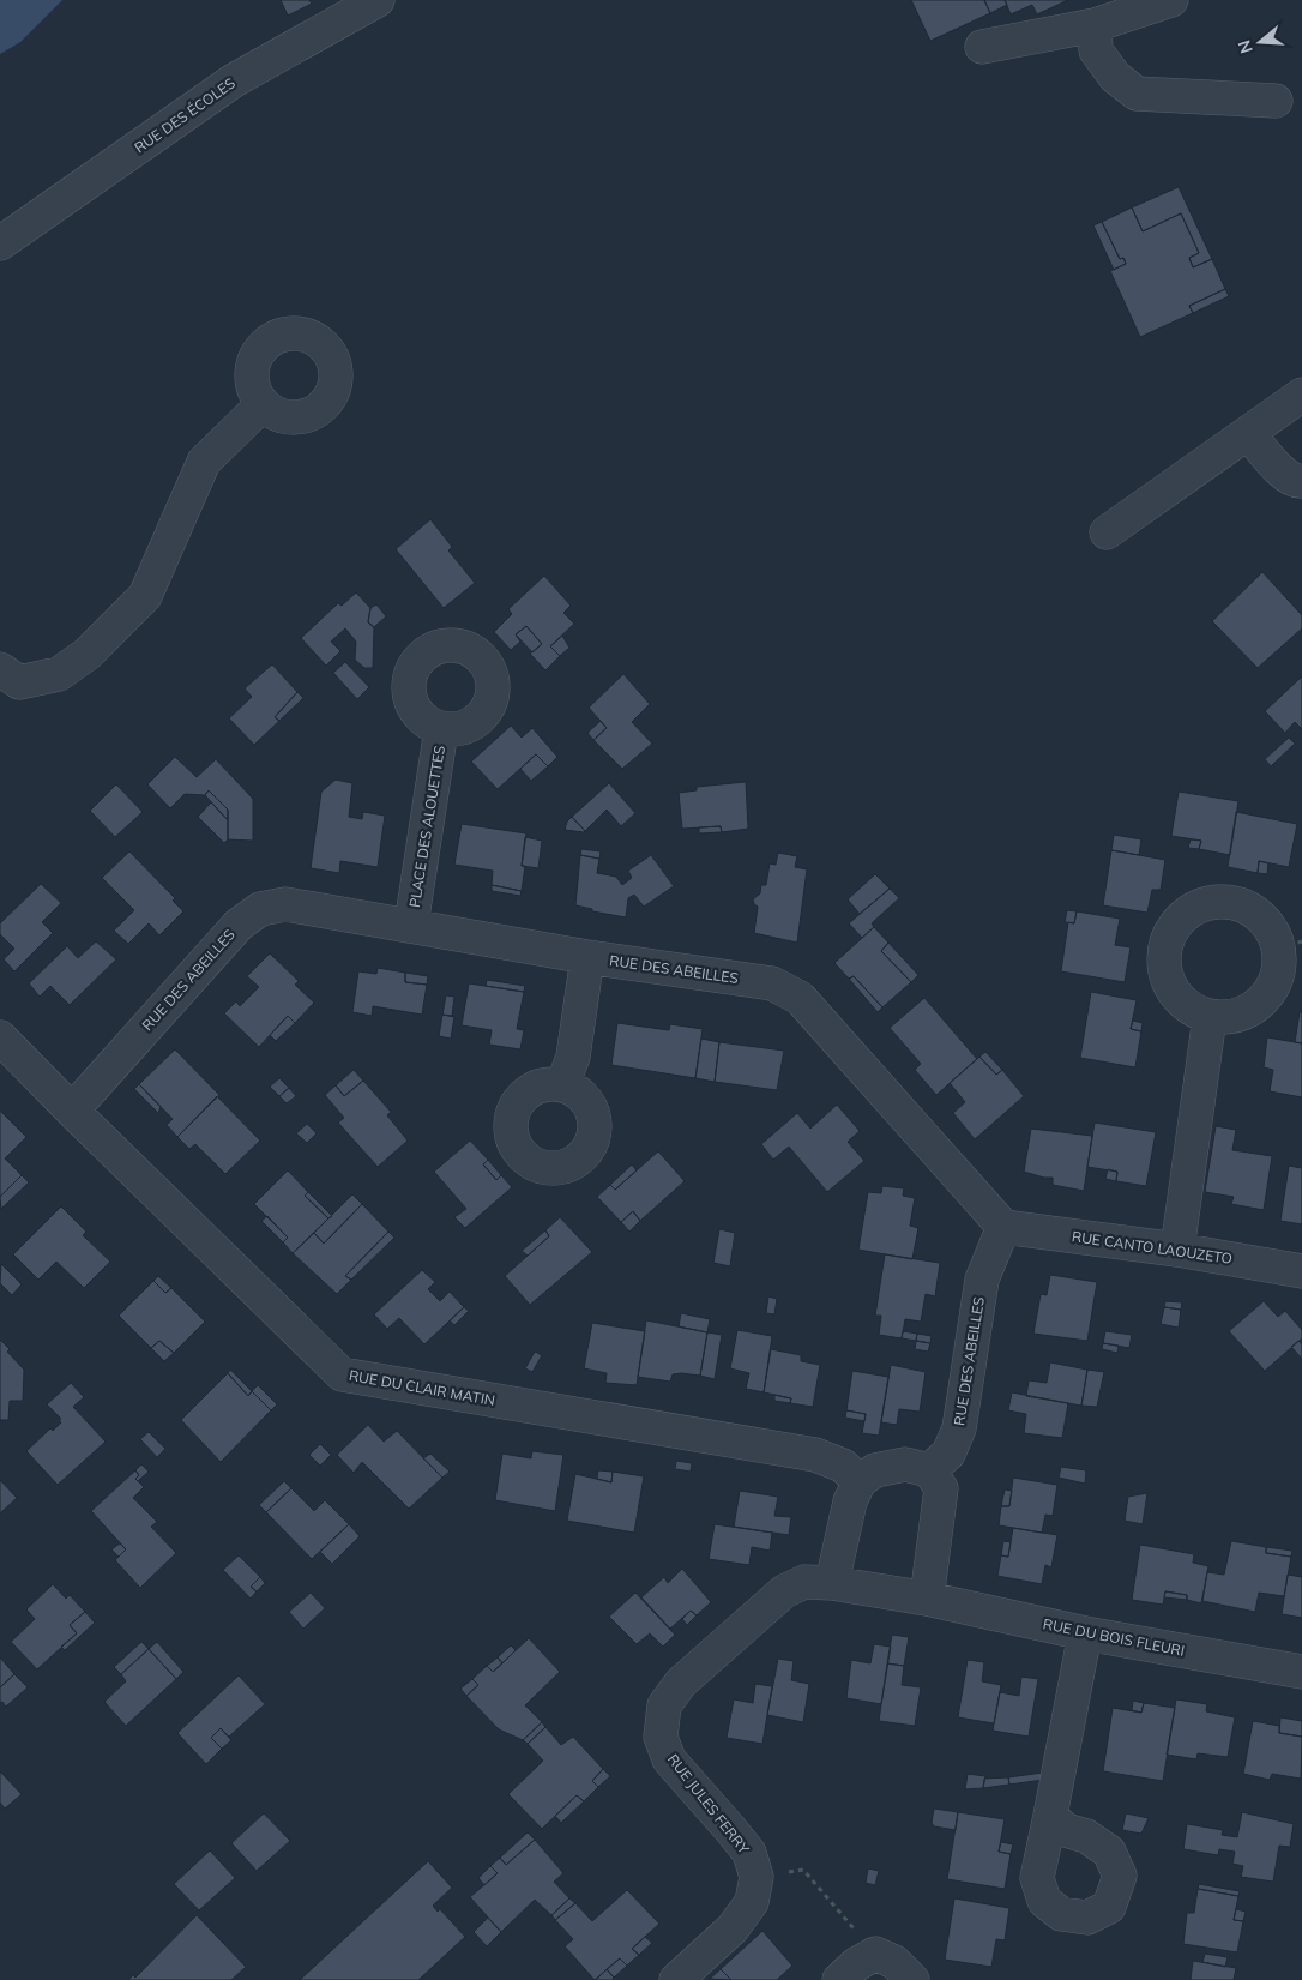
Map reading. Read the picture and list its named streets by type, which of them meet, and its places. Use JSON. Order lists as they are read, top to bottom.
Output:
{
  "streets": {
    "street": [
      "RUE DES ÉCOLES",
      "PLACE DES ALOUETTES",
      "RUE DES ABEILLES",
      "RUE CANTO LAOUZETO",
      "RUE DU CLAIR MATIN",
      "RUE DU BOIS FLEURI",
      "RUE JULES FERRY"
    ]
  },
  "crossings": [
    ["PLACE DES ALOUETTES", "RUE DES ABEILLES"],
    ["RUE DES ABEILLES", "RUE CANTO LAOUZETO"],
    ["RUE DES ABEILLES", "RUE DU CLAIR MATIN"],
    ["RUE DU BOIS FLEURI", "RUE JULES FERRY"]
  ],
  "north": "left"
}
